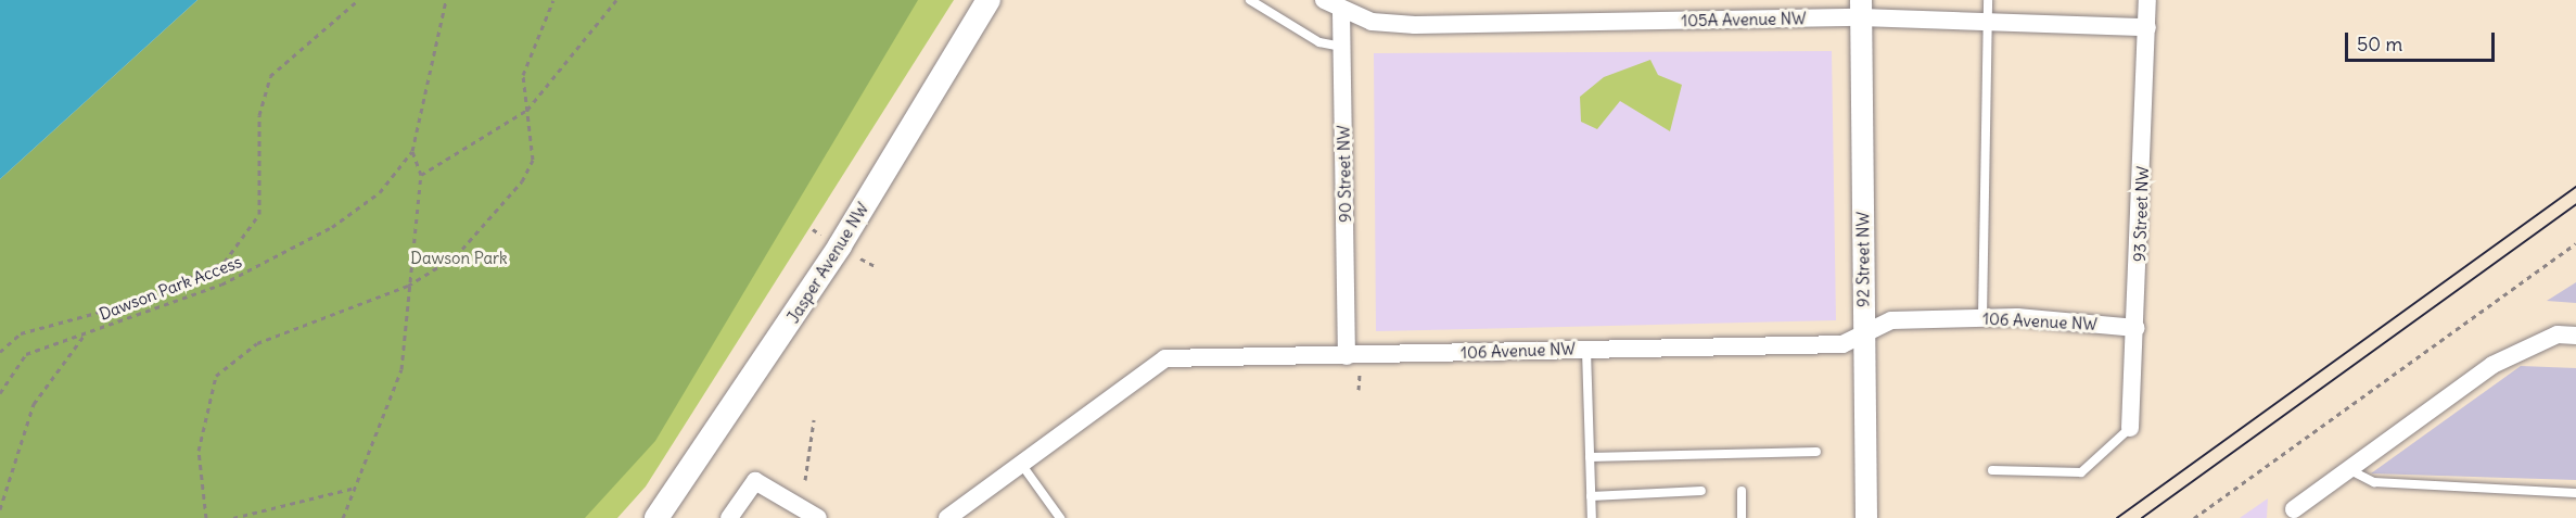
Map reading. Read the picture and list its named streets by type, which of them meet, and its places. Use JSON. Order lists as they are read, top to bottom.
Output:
{
  "streets": {
    "main road": ["Jasper Avenue NW"],
    "street": [
      "105A Avenue NW",
      "90 Street NW",
      "93 Street NW",
      "92 Street NW",
      "106 Avenue NW"
    ],
    "path": ["Dawson Park Access"]
  },
  "crossings": [
    ["105A Avenue NW", "90 Street NW"],
    ["105A Avenue NW", "93 Street NW"],
    ["105A Avenue NW", "92 Street NW"],
    ["90 Street NW", "106 Avenue NW"],
    ["93 Street NW", "106 Avenue NW"],
    ["92 Street NW", "106 Avenue NW"]
  ],
  "parks": ["Dawson Park"],
  "scale_bar": "50 m"
}
